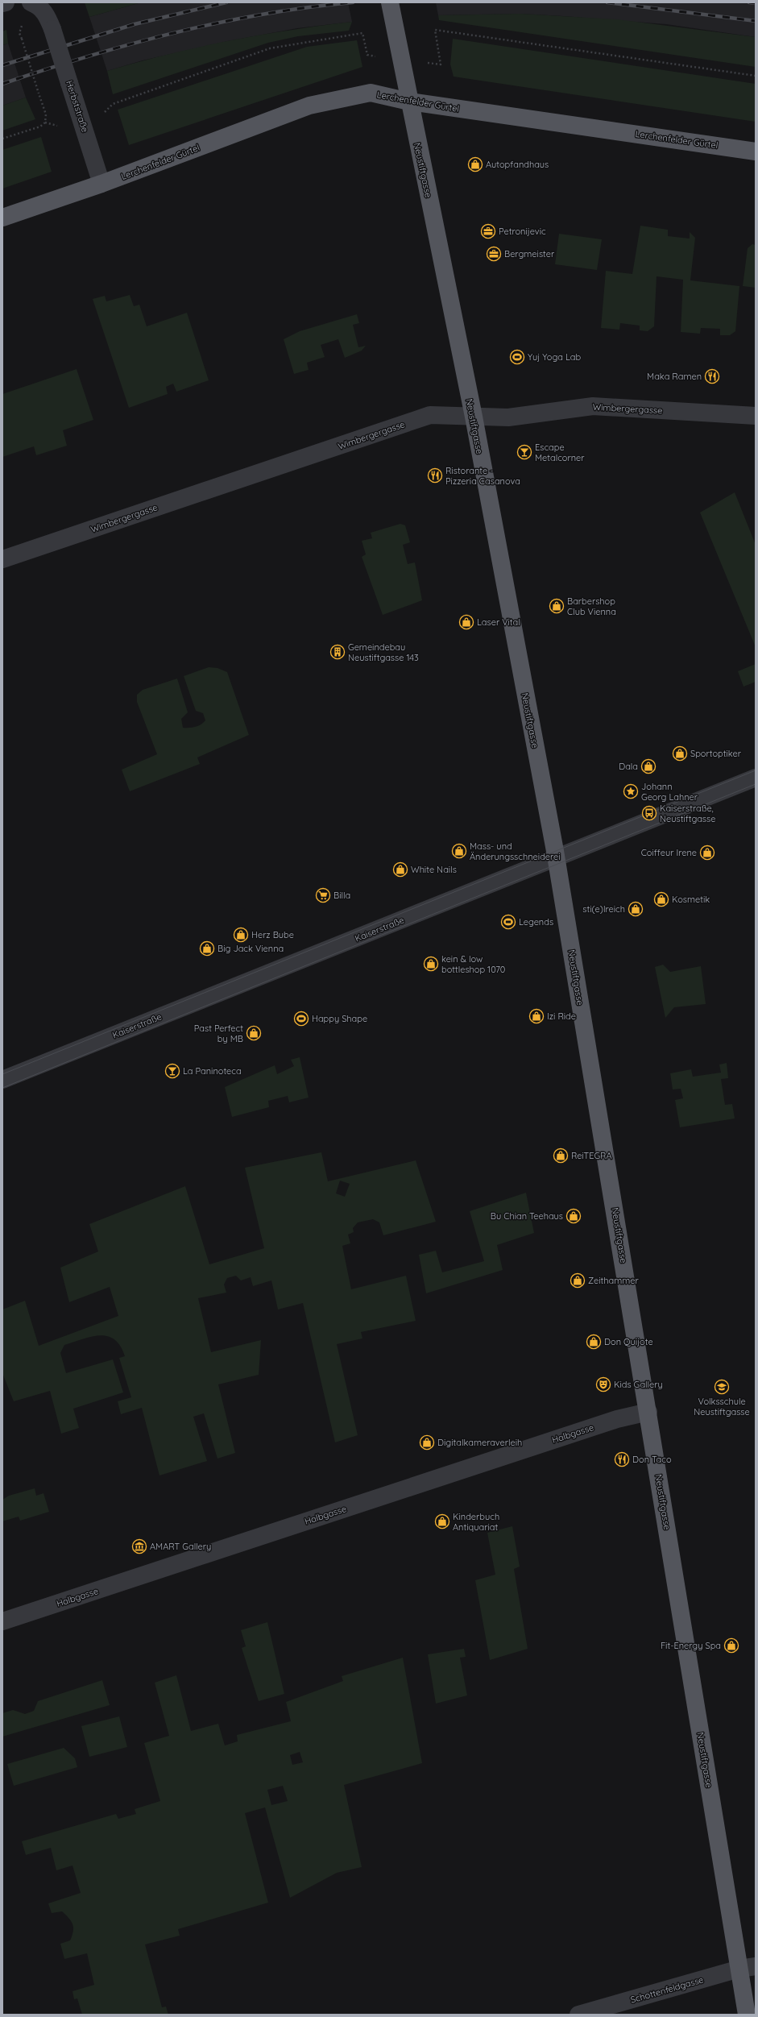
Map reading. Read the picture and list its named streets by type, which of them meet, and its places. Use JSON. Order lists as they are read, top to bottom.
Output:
{
  "streets": {
    "main road": ["Lerchenfelder Gürtel", "Neustiftgasse"],
    "street": [
      "Herbststraße",
      "Wimbergergasse",
      "Kaiserstraße",
      "Halbgasse",
      "Schottenfeldgasse"
    ]
  },
  "crossings": [
    ["Lerchenfelder Gürtel", "Herbststraße"],
    ["Lerchenfelder Gürtel", "Neustiftgasse"],
    ["Neustiftgasse", "Wimbergergasse"],
    ["Neustiftgasse", "Kaiserstraße"],
    ["Neustiftgasse", "Halbgasse"],
    ["Neustiftgasse", "Schottenfeldgasse"]
  ],
  "places": {
    "shop": [
      "Autopfandhaus",
      "Barbershop Club Vienna",
      "Laser Vital",
      "Sportoptiker",
      "Dala",
      "Mass- und Änderungsschneiderei",
      "Coiffeur Irene",
      "White Nails",
      "Kosmetik",
      "sti(e)lreich",
      "Herz Bube",
      "Big Jack Vienna",
      "kein & low bottleshop 1070",
      "Izi Ride",
      "Past Perfect by MB",
      "ReiTEGRA",
      "Bu Chian Teehaus",
      "Zeithammer",
      "Don Quijote",
      "Digitalkameraverleih",
      "Kinderbuch Antiquariat",
      "Fit-Energy Spa"
    ],
    "office": ["Petronijevic", "Bergmeister"],
    "sports": ["Yuj Yoga Lab", "Legends", "Happy Shape"],
    "restaurant": ["Maka Ramen", "Ristorante - Pizzeria Casanova", "Don Taco"],
    "bar": ["Escape Metalcorner", "La Paninoteca"],
    "building": ["Gemeindebau Neustiftgasse 143"],
    "place": ["Johann Georg Lahner"],
    "bus stop": ["Kaiserstraße, Neustiftgasse"],
    "supermarket": ["Billa"],
    "theatre": ["Kids Gallery"],
    "school or university": ["Volksschule Neustiftgasse"],
    "museum": ["AMART Gallery"]
  }
}
